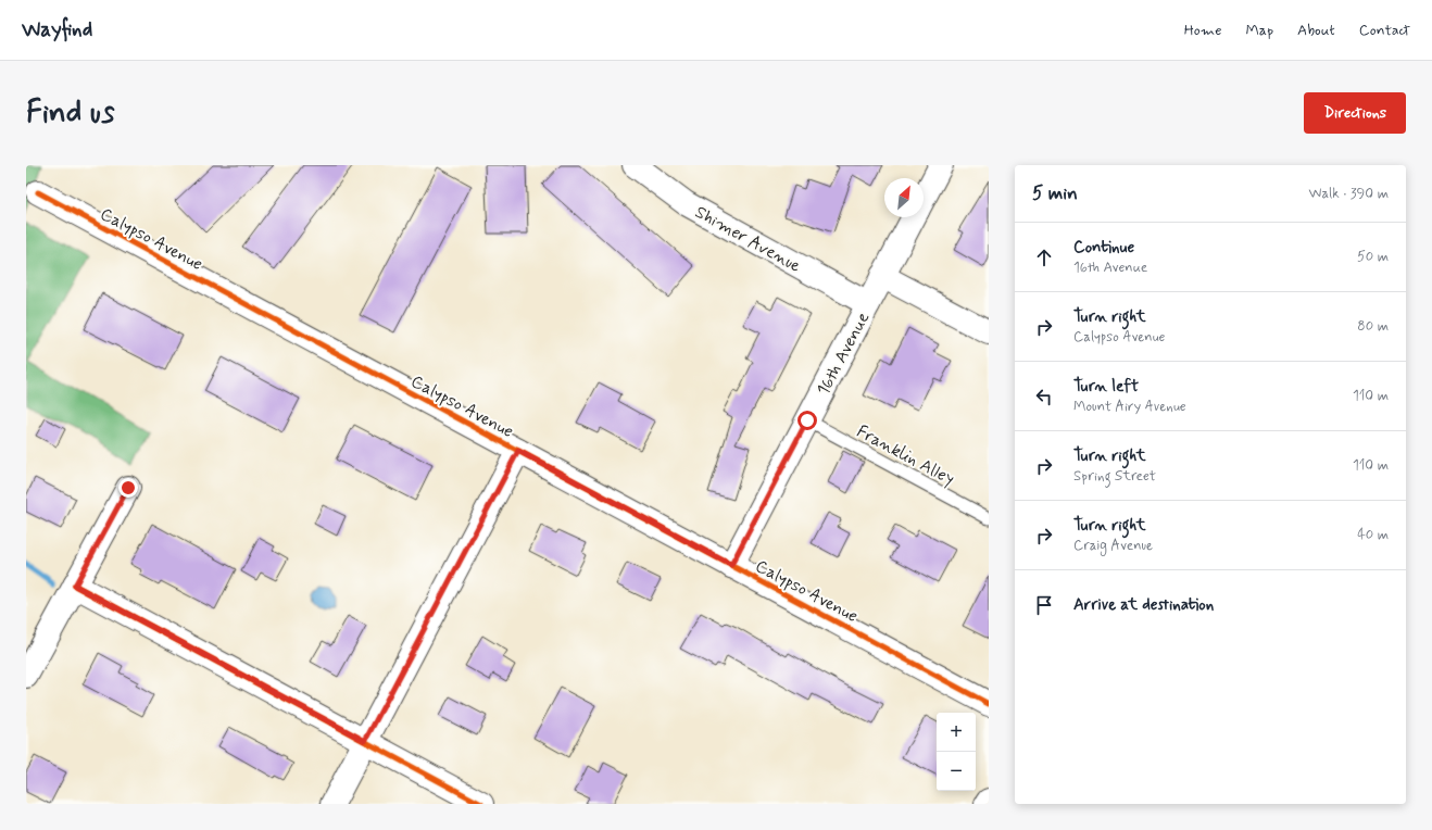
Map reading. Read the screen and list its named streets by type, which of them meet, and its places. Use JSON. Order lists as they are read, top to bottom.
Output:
{
  "streets": {
    "street": ["Calypso Avenue", "Shimer Avenue", "16th Avenue"],
    "lane": ["Franklin Alley"]
  },
  "crossings": [
    ["Calypso Avenue", "16th Avenue"],
    ["Shimer Avenue", "16th Avenue"],
    ["16th Avenue", "Franklin Alley"]
  ],
  "north": "top right",
  "page": {
    "header": "Wayfind",
    "nav": [
      "Home",
      "Map",
      "About",
      "Contact"
    ],
    "buttons": "Directions",
    "title": "Find us",
    "heading": ["5 min", "Walk · 390 m"],
    "list": [
      ["Continue", "16th Avenue", "50 m"],
      ["Turn right", "Calypso Avenue", "80 m"],
      ["Turn left", "Mount Airy Avenue", "110 m"],
      ["Turn right", "Spring Street", "110 m"],
      ["Turn right", "Craig Avenue", "40 m"],
      "Arrive at destination"
    ],
    "map_buttons": ["+", "−"]
  }
}
